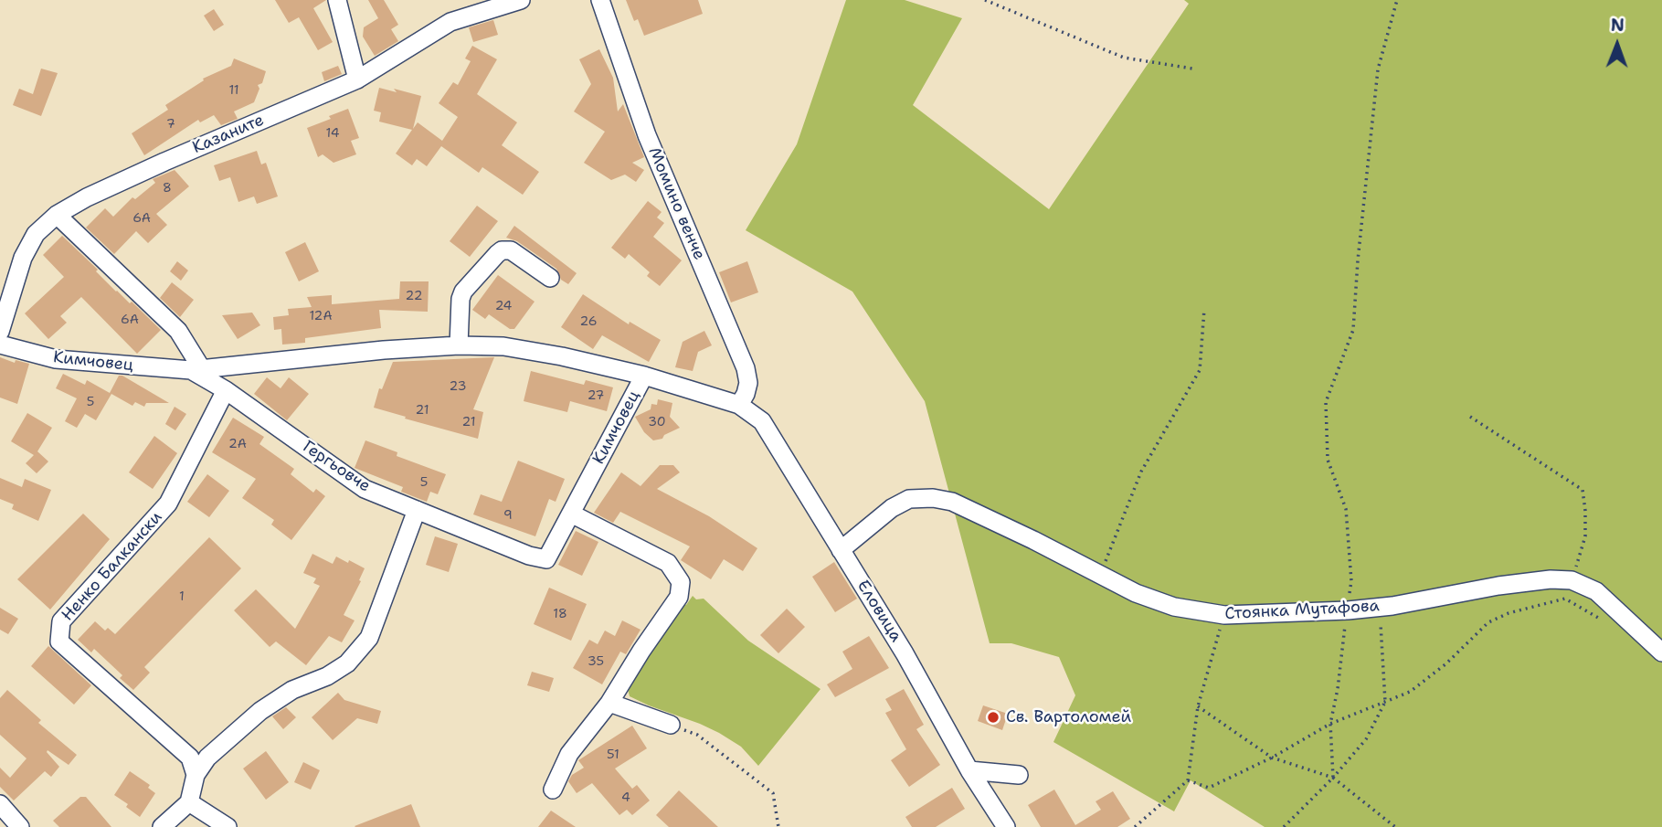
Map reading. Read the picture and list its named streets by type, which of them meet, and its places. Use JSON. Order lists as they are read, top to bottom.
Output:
{
  "streets": {
    "street": [
      "Казаните",
      "Момино венче",
      "Кимчовец",
      "Гергьовче",
      "Ненко Балкански",
      "Стоянка Мутафова",
      "Еловица"
    ]
  },
  "crossings": [
    ["Момино венче", "Еловица"],
    ["Кимчовец", "Гергьовче"],
    ["Гергьовче", "Ненко Балкански"],
    ["Стоянка Мутафова", "Еловица"]
  ],
  "places": ["Св. Вартоломей"],
  "house_numbers": [
    "11",
    "7",
    "14",
    "8",
    "6A",
    "22",
    "24",
    "12А",
    "6А",
    "26",
    "23",
    "27",
    "5",
    "21",
    "21",
    "30",
    "2А",
    "5",
    "9",
    "1",
    "18",
    "35",
    "51",
    "4"
  ],
  "north": "top"
}
